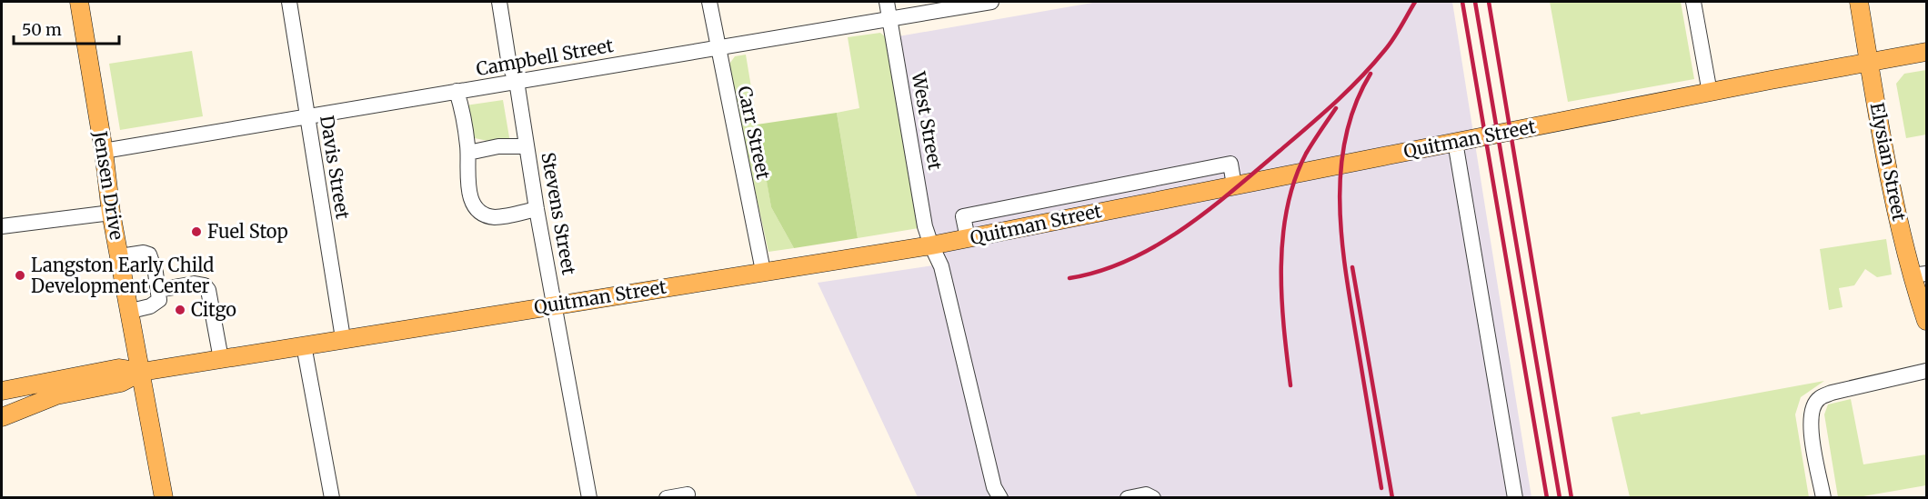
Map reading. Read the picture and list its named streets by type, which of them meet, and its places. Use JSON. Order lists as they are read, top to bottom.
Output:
{
  "streets": {
    "main road": ["Quitman Street", "Elysian Street", "Jensen Drive"],
    "street": [
      "Campbell Street",
      "West Street",
      "Carr Street",
      "Davis Street",
      "Stevens Street"
    ]
  },
  "crossings": [
    ["Campbell Street", "West Street"],
    ["Campbell Street", "Carr Street"],
    ["Campbell Street", "Davis Street"],
    ["Campbell Street", "Jensen Drive"],
    ["Campbell Street", "Stevens Street"],
    ["West Street", "Quitman Street"],
    ["Carr Street", "Quitman Street"],
    ["Quitman Street", "Elysian Street"],
    ["Quitman Street", "Davis Street"],
    ["Quitman Street", "Jensen Drive"],
    ["Quitman Street", "Stevens Street"]
  ],
  "places": ["Fuel Stop", "Langston Early Child Development Center", "Citgo"],
  "scale_bar": "50 m"
}
